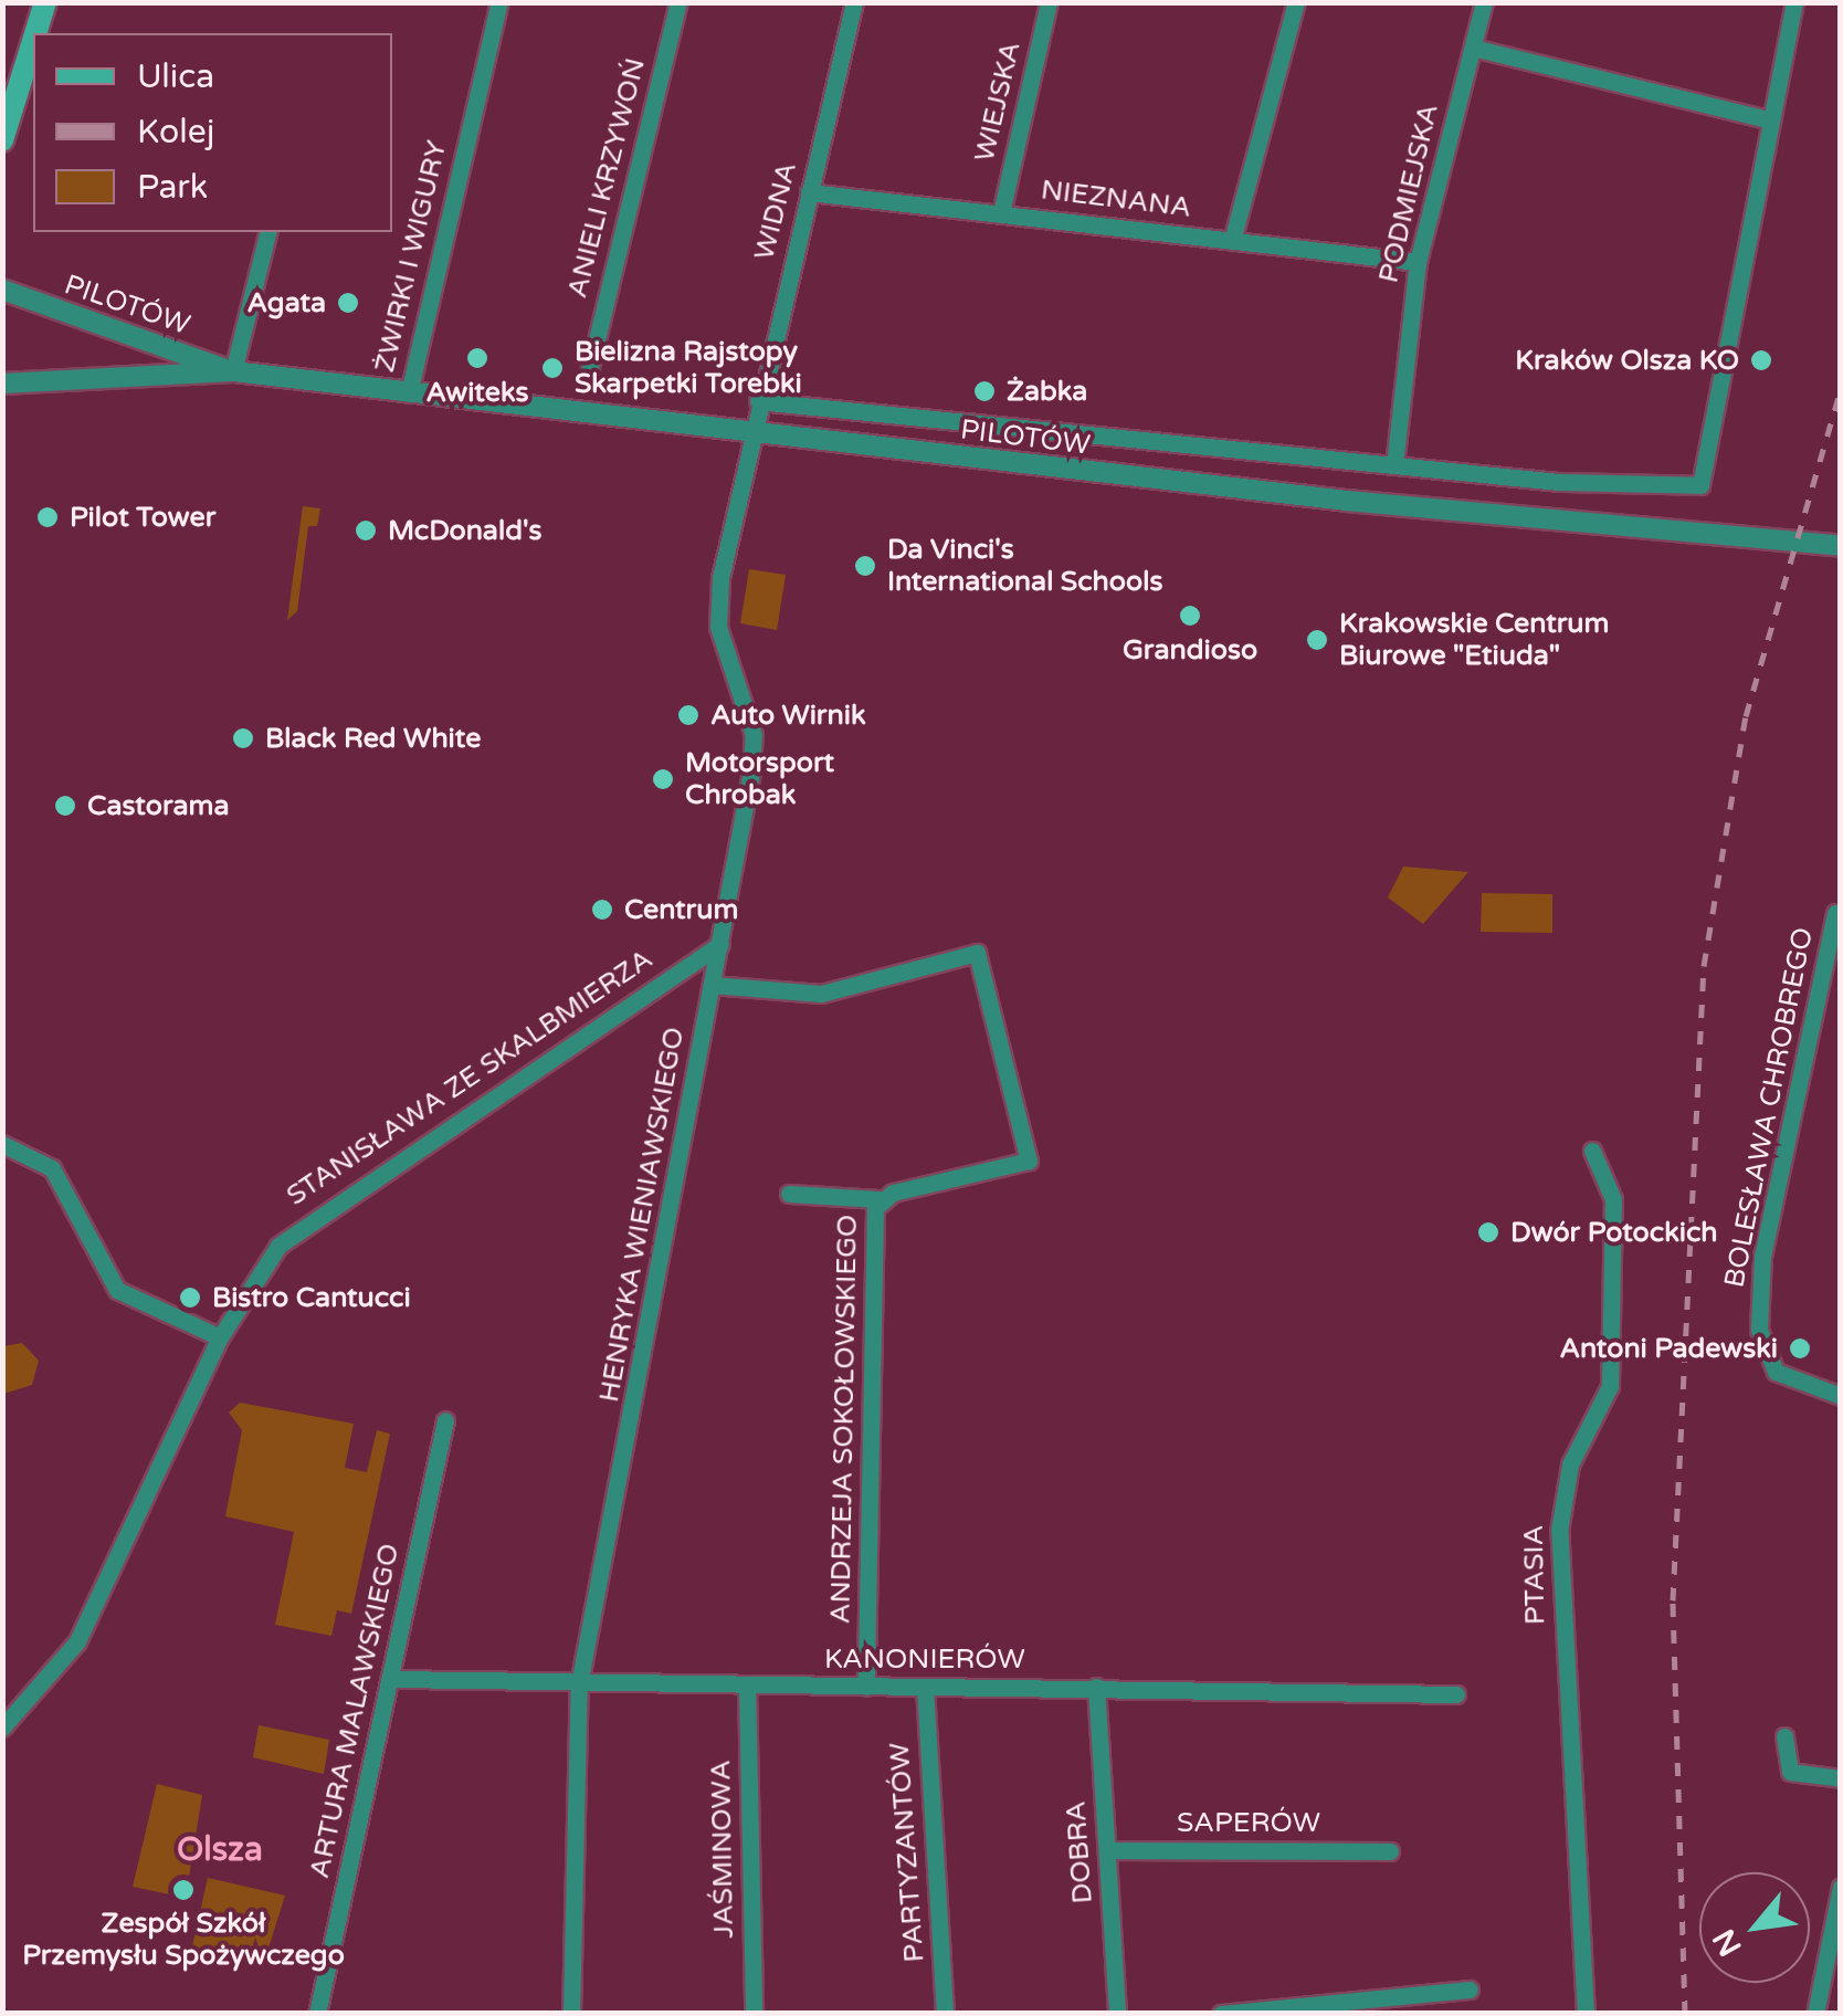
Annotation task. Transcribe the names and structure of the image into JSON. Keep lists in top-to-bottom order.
{
  "streets": {
    "street": [
      "WIEJSKA",
      "ANIELI KRZYWOŃ",
      "PODMIEJSKA",
      "NIEZNANA",
      "WIDNA",
      "ŻWIRKI I WIGURY",
      "PILOTÓW",
      "STANISŁAWA ZE SKALBMIERZA",
      "BOLESŁAWA CHROBREGO",
      "HENRYKA WIENIAWSKIEGO",
      "ANDRZEJA SOKOŁOWSKIEGO",
      "PTASIA",
      "KANONIERÓW",
      "ARTURA MALAWSKIEGO",
      "SAPERÓW",
      "JAŚMINOWA",
      "PARTYZANTÓW",
      "DOBRA"
    ]
  },
  "crossings": [
    ["WIEJSKA", "NIEZNANA"],
    ["PODMIEJSKA", "NIEZNANA"],
    ["PODMIEJSKA", "PILOTÓW"],
    ["NIEZNANA", "WIDNA"],
    ["WIDNA", "PILOTÓW"],
    ["WIDNA", "HENRYKA WIENIAWSKIEGO"],
    ["ŻWIRKI I WIGURY", "PILOTÓW"],
    ["PILOTÓW", "HENRYKA WIENIAWSKIEGO"],
    ["STANISŁAWA ZE SKALBMIERZA", "HENRYKA WIENIAWSKIEGO"],
    ["HENRYKA WIENIAWSKIEGO", "ANDRZEJA SOKOŁOWSKIEGO"],
    ["HENRYKA WIENIAWSKIEGO", "KANONIERÓW"],
    ["ANDRZEJA SOKOŁOWSKIEGO", "KANONIERÓW"],
    ["KANONIERÓW", "ARTURA MALAWSKIEGO"],
    ["KANONIERÓW", "JAŚMINOWA"],
    ["KANONIERÓW", "PARTYZANTÓW"],
    ["KANONIERÓW", "DOBRA"],
    ["SAPERÓW", "DOBRA"]
  ],
  "districts": ["Olsza"],
  "places": [
    "Agata",
    "Awiteks",
    "Kraków Olsza KO",
    "Bielizna Rajstopy Skarpetki Torebki",
    "Żabka",
    "Pilot Tower",
    "McDonald's",
    "Da Vinci's International Schools",
    "Grandioso",
    "Krakowskie Centrum Biurowe \"Etiuda\"",
    "Auto Wirnik",
    "Black Red White",
    "Motorsport Chrobak",
    "Castorama",
    "Centrum",
    "Dwór Potockich",
    "Bistro Cantucci",
    "Antoni Padewski",
    "Zespół Szkół Przemysłu Spożywczego"
  ],
  "legend": ["Ulica", "Kolej", "Park"],
  "north": "bottom left"
}
